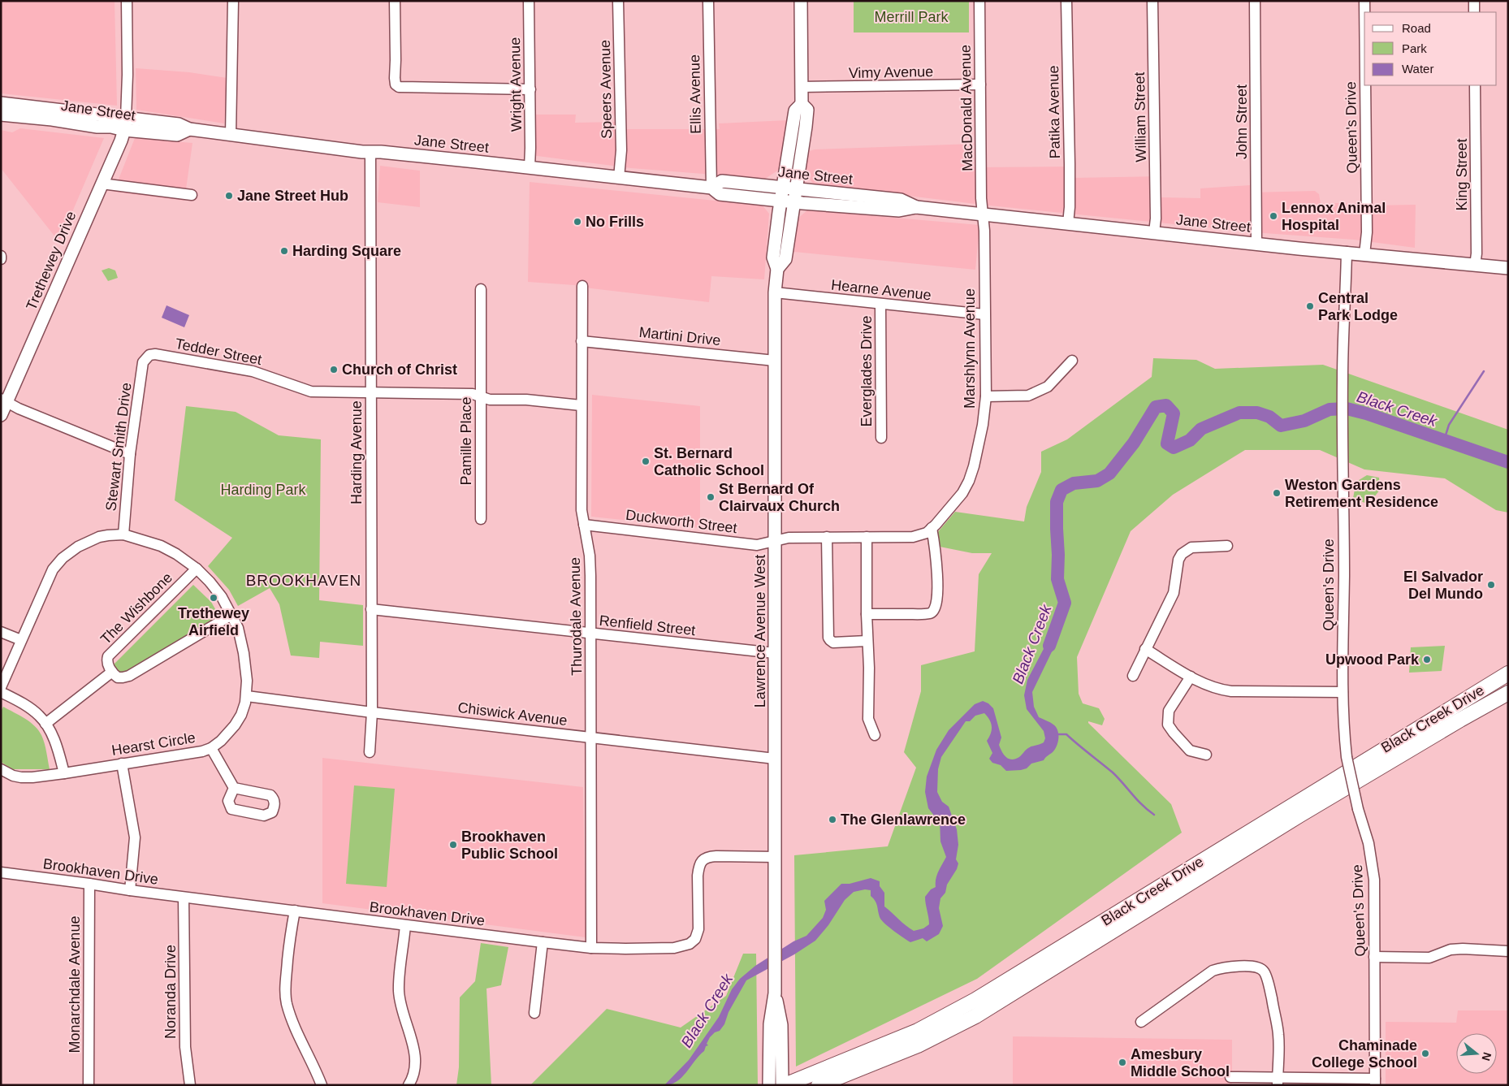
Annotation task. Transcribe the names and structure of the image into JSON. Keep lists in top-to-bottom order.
{
  "streets": {
    "highway": ["Black Creek Drive"],
    "main road": ["Jane Street", "Trethewey Drive", "Lawrence Avenue West"],
    "street": [
      "Vimy Avenue",
      "Wright Avenue",
      "Speers Avenue",
      "Ellis Avenue",
      "MacDonald Avenue",
      "Patika Avenue",
      "William Street",
      "John Street",
      "Queen's Drive",
      "King Street",
      "Hearne Avenue",
      "Martini Drive",
      "Marshlynn Avenue",
      "Tedder Street",
      "Everglades Drive",
      "Pamille Place",
      "Stewart Smith Drive",
      "Harding Avenue",
      "Duckworth Street",
      "The Wishbone",
      "Thurodale Avenue",
      "Renfield Street",
      "Chiswick Avenue",
      "Hearst Circle",
      "Brookhaven Drive",
      "Monarchdale Avenue",
      "Noranda Drive"
    ]
  },
  "crossings": [
    ["Vimy Avenue", "MacDonald Avenue"],
    ["Vimy Avenue", "Lawrence Avenue West"],
    ["Wright Avenue", "Jane Street"],
    ["Speers Avenue", "Jane Street"],
    ["Ellis Avenue", "Jane Street"],
    ["MacDonald Avenue", "Jane Street"],
    ["MacDonald Avenue", "Marshlynn Avenue"],
    ["Jane Street", "Patika Avenue"],
    ["Jane Street", "William Street"],
    ["Jane Street", "John Street"],
    ["Jane Street", "Queen's Drive"],
    ["Jane Street", "King Street"],
    ["Jane Street", "Trethewey Drive"],
    ["Jane Street", "Marshlynn Avenue"],
    ["Jane Street", "Harding Avenue"],
    ["Jane Street", "Lawrence Avenue West"],
    ["Hearne Avenue", "Marshlynn Avenue"],
    ["Hearne Avenue", "Everglades Drive"],
    ["Hearne Avenue", "Lawrence Avenue West"],
    ["Martini Drive", "Thurodale Avenue"],
    ["Martini Drive", "Lawrence Avenue West"],
    ["Marshlynn Avenue", "Duckworth Street"],
    ["Tedder Street", "Pamille Place"],
    ["Tedder Street", "Stewart Smith Drive"],
    ["Tedder Street", "Harding Avenue"],
    ["Tedder Street", "Thurodale Avenue"],
    ["Stewart Smith Drive", "Hearst Circle"],
    ["Harding Avenue", "Renfield Street"],
    ["Harding Avenue", "Chiswick Avenue"],
    ["Duckworth Street", "Thurodale Avenue"],
    ["Duckworth Street", "Lawrence Avenue West"],
    ["The Wishbone", "Hearst Circle"],
    ["Thurodale Avenue", "Renfield Street"],
    ["Thurodale Avenue", "Chiswick Avenue"],
    ["Thurodale Avenue", "Brookhaven Drive"],
    ["Renfield Street", "Lawrence Avenue West"],
    ["Lawrence Avenue West", "Chiswick Avenue"],
    ["Lawrence Avenue West", "Black Creek Drive"],
    ["Lawrence Avenue West", "Brookhaven Drive"],
    ["Chiswick Avenue", "Hearst Circle"],
    ["Brookhaven Drive", "Monarchdale Avenue"],
    ["Brookhaven Drive", "Noranda Drive"]
  ],
  "districts": ["BROOKHAVEN"],
  "water": ["Black Creek"],
  "parks": ["Merrill Park", "Harding Park"],
  "places": [
    "Jane Street Hub",
    "Lennox Animal Hospital",
    "No Frills",
    "Harding Square",
    "Central Park Lodge",
    "Church of Christ",
    "St. Bernard Catholic School",
    "Weston Gardens Retirement Residence",
    "St Bernard Of Clairvaux Church",
    "El Salvador Del Mundo",
    "Trethewey Airfield",
    "Upwood Park",
    "The Glenlawrence",
    "Brookhaven Public School",
    "Chaminade College School",
    "Amesbury Middle School"
  ],
  "legend": ["Road", "Park", "Water"],
  "north": "right"
}
